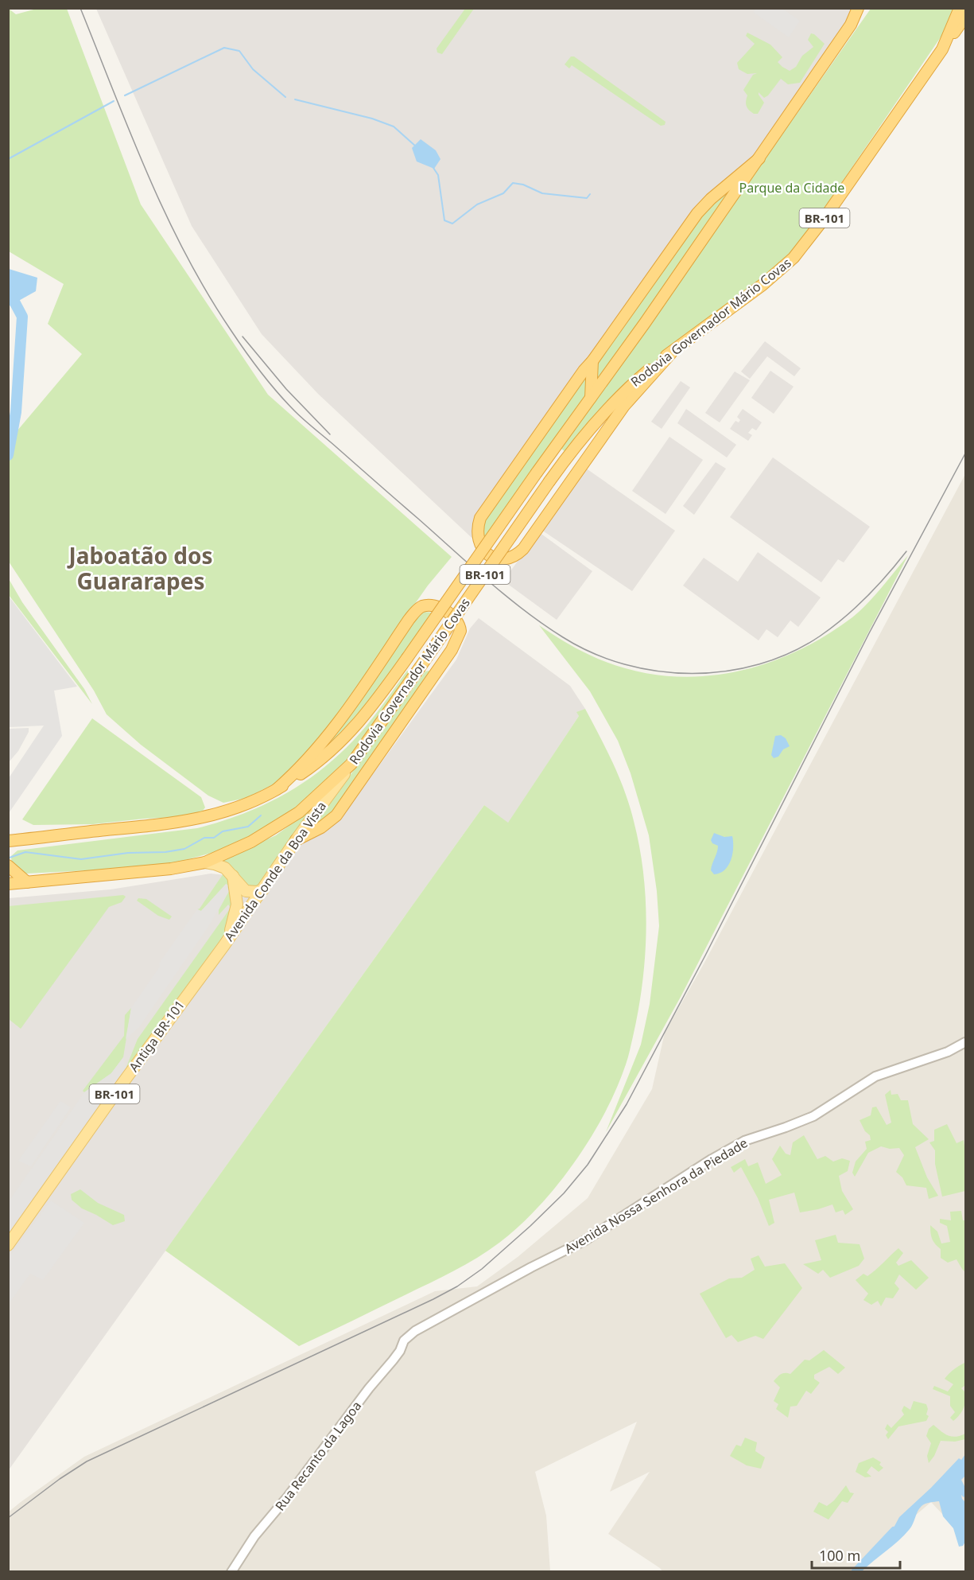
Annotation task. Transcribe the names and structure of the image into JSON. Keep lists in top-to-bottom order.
{
  "streets": {
    "highway": ["BR-101", "Rodovia Governador Mário Covas"],
    "main road": ["Avenida Conde da Boa Vista", "Antiga BR-101"],
    "street": ["Avenida Nossa Senhora da Piedade", "Rua Recanto da Lagoa"]
  },
  "crossings": [
    ["Rodovia Governador Mário Covas", "Avenida Conde da Boa Vista"],
    ["Avenida Conde da Boa Vista", "Antiga BR-101"],
    ["Avenida Nossa Senhora da Piedade", "Rua Recanto da Lagoa"]
  ],
  "districts": ["Jaboatão dos Guararapes"],
  "parks": ["Parque da Cidade"],
  "scale_bar": "100 m"
}
